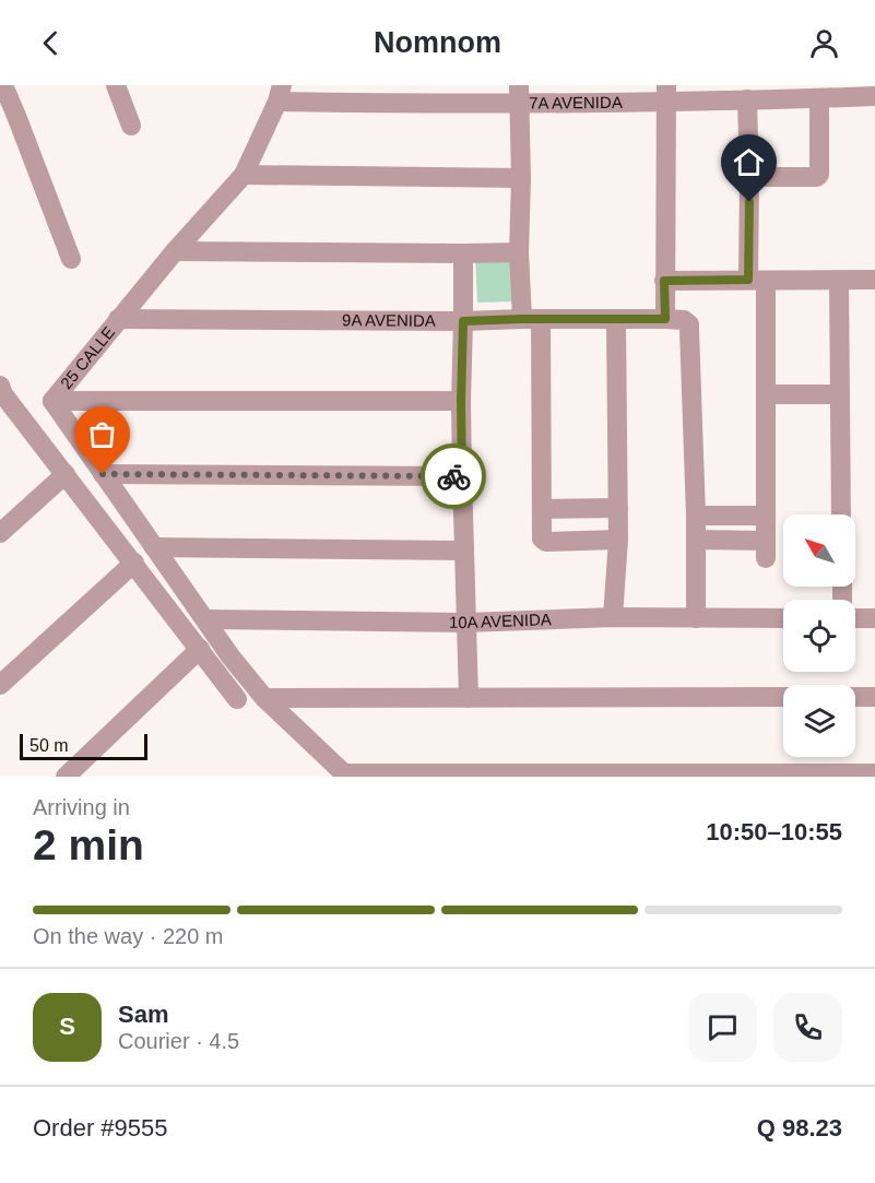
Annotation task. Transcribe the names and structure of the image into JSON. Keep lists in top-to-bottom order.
{
  "streets": {
    "street": [
      "7A AVENIDA",
      "9A AVENIDA",
      "25 CALLE",
      "10A AVENIDA"
    ]
  },
  "crossings": [
    ["7A AVENIDA", "25 CALLE"],
    ["9A AVENIDA", "25 CALLE"],
    ["25 CALLE", "10A AVENIDA"]
  ],
  "scale_bar": "50 m",
  "north": "top left",
  "page": {
    "header": "Nomnom",
    "scale": "50 m",
    "heading": ["2 min", "Arriving in", "10:50–10:55"],
    "panel": [
      "Sam",
      "Courier · 4.5",
      "Order #9555",
      "Q 98.23"
    ],
    "bar": "On the way · 220 m",
    "round": "S"
  }
}
